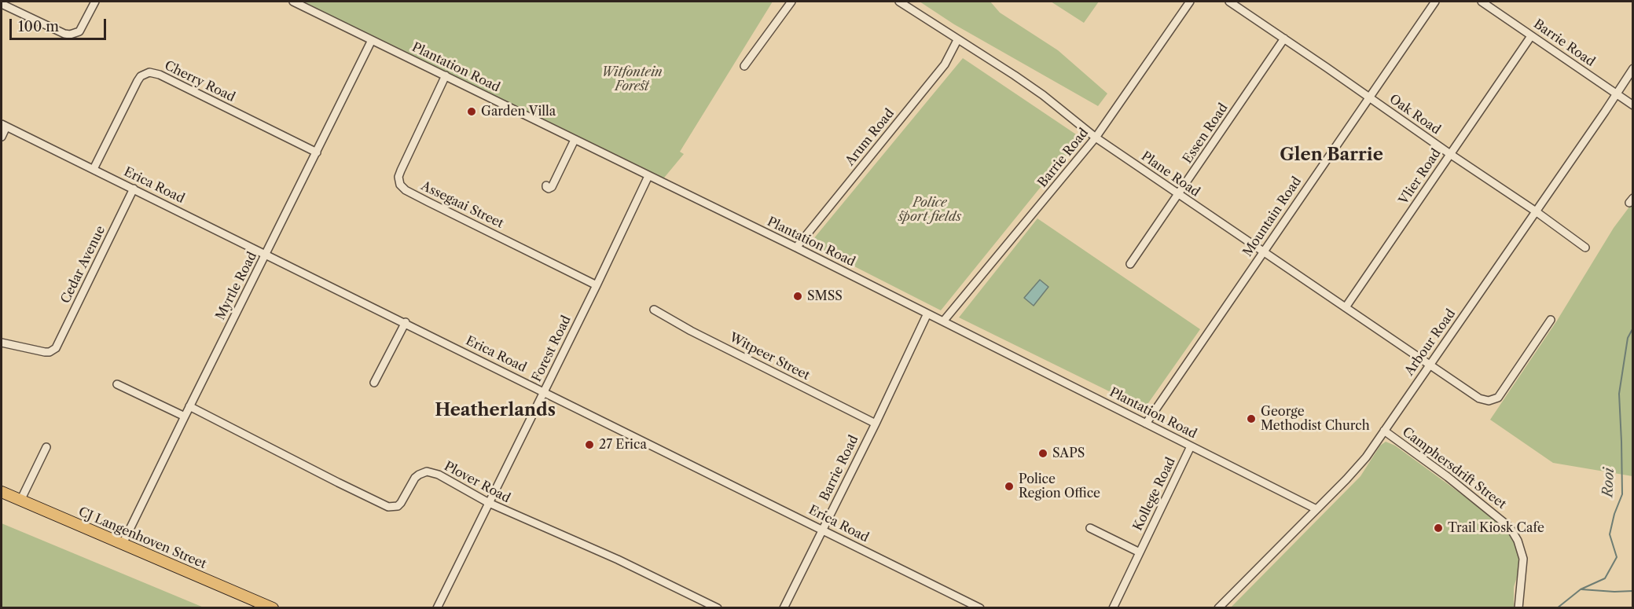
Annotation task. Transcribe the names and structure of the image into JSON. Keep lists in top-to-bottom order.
{
  "streets": {
    "highway": ["CJ Langenhoven Street"],
    "street": [
      "Barrie Road",
      "Plantation Road",
      "Cherry Road",
      "Oak Road",
      "Essen Road",
      "Arum Road",
      "Plane Road",
      "Vlier Road",
      "Erica Road",
      "Assegaai Street",
      "Mountain Road",
      "Cedar Avenue",
      "Myrtle Road",
      "Arbour Road",
      "Forest Road",
      "Witpeer Street",
      "Camphersdrift Street",
      "Plover Road",
      "Kollege Road"
    ]
  },
  "crossings": [
    ["Barrie Road", "Plantation Road"],
    ["Barrie Road", "Plane Road"],
    ["Barrie Road", "Vlier Road"],
    ["Barrie Road", "Erica Road"],
    ["Barrie Road", "Arbour Road"],
    ["Barrie Road", "Witpeer Street"],
    ["Plantation Road", "Arum Road"],
    ["Plantation Road", "Assegaai Street"],
    ["Plantation Road", "Mountain Road"],
    ["Plantation Road", "Myrtle Road"],
    ["Plantation Road", "Arbour Road"],
    ["Plantation Road", "Forest Road"],
    ["Plantation Road", "Kollege Road"],
    ["Cherry Road", "Erica Road"],
    ["Cherry Road", "Myrtle Road"],
    ["Oak Road", "Essen Road"],
    ["Oak Road", "Vlier Road"],
    ["Oak Road", "Mountain Road"],
    ["Oak Road", "Arbour Road"],
    ["Essen Road", "Plane Road"],
    ["Arum Road", "Plane Road"],
    ["Plane Road", "Vlier Road"],
    ["Plane Road", "Mountain Road"],
    ["Plane Road", "Arbour Road"],
    ["Erica Road", "Cedar Avenue"],
    ["Erica Road", "Myrtle Road"],
    ["Erica Road", "Forest Road"],
    ["Assegaai Street", "Forest Road"],
    ["Myrtle Road", "Plover Road"],
    ["Myrtle Road", "CJ Langenhoven Street"],
    ["Arbour Road", "Camphersdrift Street"],
    ["Forest Road", "Plover Road"]
  ],
  "districts": ["Glen Barrie", "Heatherlands"],
  "water": ["Rooi"],
  "parks": ["Witfontein Forest", "Police sport fields"],
  "places": [
    "Garden Villa",
    "SMSS",
    "George Methodist Church",
    "27 Erica",
    "SAPS",
    "Police Region Office",
    "Trail Kiosk Cafe"
  ],
  "scale_bar": "100 m"
}
